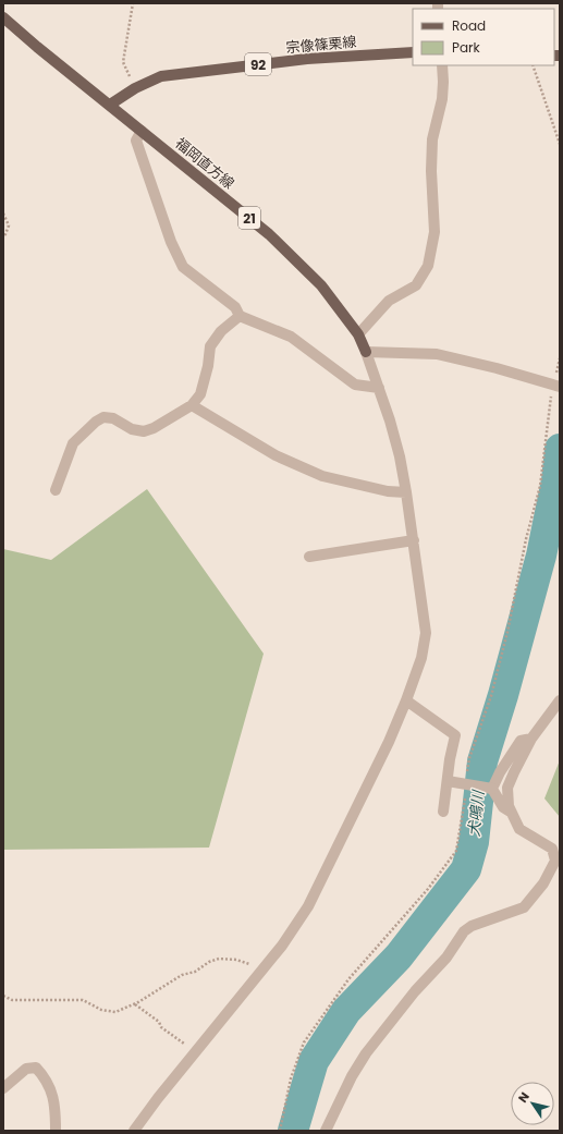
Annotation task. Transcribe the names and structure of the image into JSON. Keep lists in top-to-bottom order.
{
  "streets": {
    "main road": [
      "宗像篠栗線",
      "92",
      "福岡直方線",
      "21"
    ]
  },
  "crossings": [
    ["宗像篠栗線", "福岡直方線"]
  ],
  "water": ["犬鳴川"],
  "legend": ["Road", "Park"],
  "north": "top left"
}
